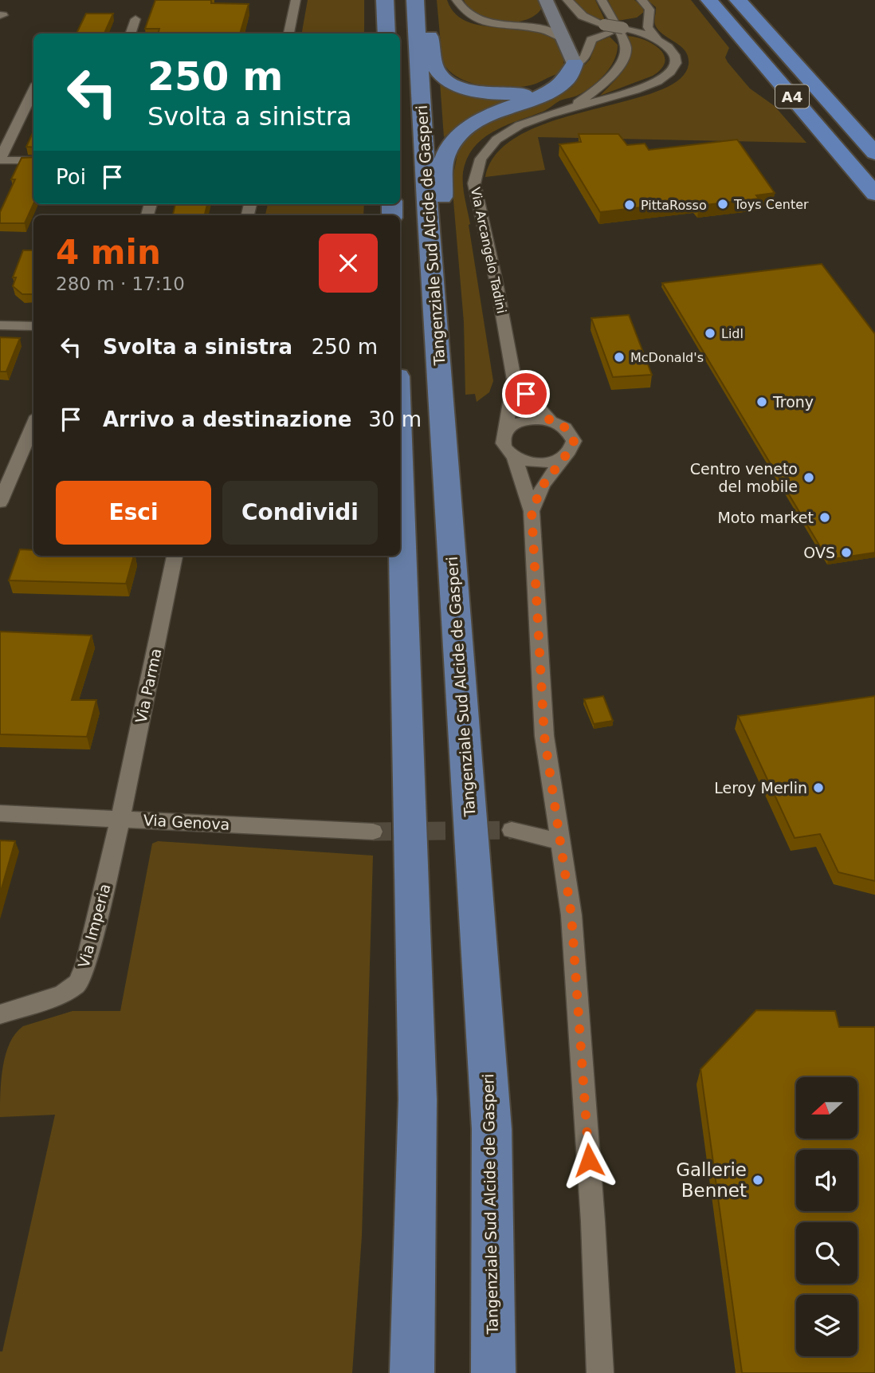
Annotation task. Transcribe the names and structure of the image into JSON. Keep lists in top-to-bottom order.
{
  "streets": {
    "highway": ["A4", "Tangenziale Sud Alcide de Gasperi"],
    "street": [
      "Via Arcangelo Tadini",
      "Via Parma",
      "Via Genova",
      "Via Imperia"
    ]
  },
  "crossings": [
    ["Via Parma", "Via Genova"],
    ["Via Parma", "Via Imperia"],
    ["Via Genova", "Via Imperia"]
  ],
  "places": [
    "Toys Center",
    "PittaRosso",
    "Lidl",
    "McDonald's",
    "Trony",
    "Centro veneto del mobile",
    "Moto market",
    "OVS",
    "Leroy Merlin",
    "Gallerie Bennet"
  ],
  "north": "left",
  "page": {
    "turn": ["250 m", "Svolta a sinistra"],
    "then": "Poi",
    "heading": ["4 min", "280 m · 17:10"],
    "list": [
      {
        "name": "Svolta a sinistra",
        "value": "250 m"
      },
      {
        "name": "Arrivo a destinazione",
        "value": "30 m"
      }
    ],
    "buttons": ["Esci", "Condividi"]
  }
}
